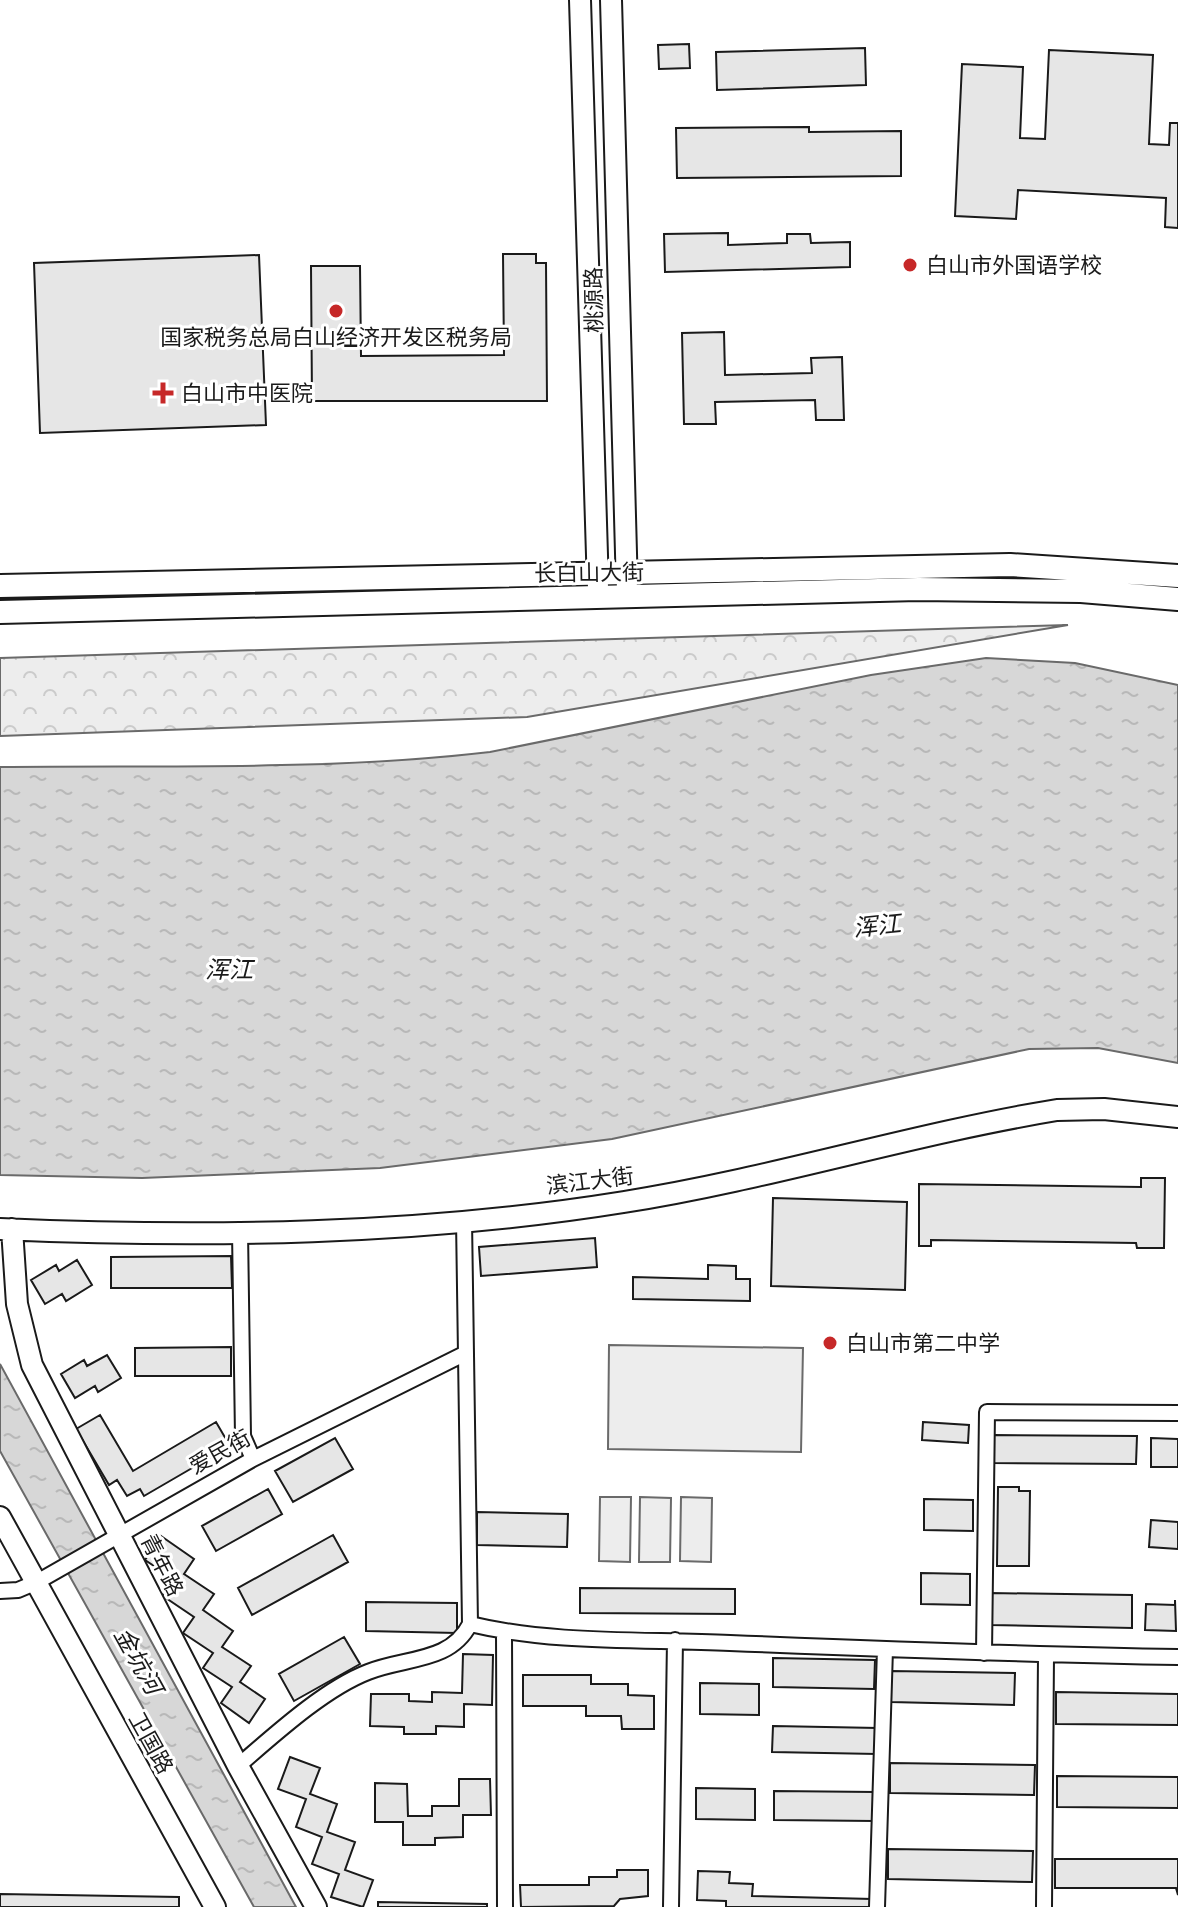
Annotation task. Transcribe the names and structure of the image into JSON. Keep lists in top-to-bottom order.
{
  "streets": {
    "main road": ["长白山大街"],
    "street": [
      "桃源路",
      "滨江大街",
      "爱民街",
      "青年路",
      "卫国路"
    ]
  },
  "crossings": [
    ["桃源路", "长白山大街"],
    ["滨江大街", "青年路"],
    ["爱民街", "青年路"],
    ["爱民街", "卫国路"]
  ],
  "water": ["浑江", "金坑河"],
  "places": {
    "other": ["白山市外国语学校", "国家税务总局白山经济开发区税务局", "白山市第二中学"],
    "health": ["白山市中医院"]
  }
}
